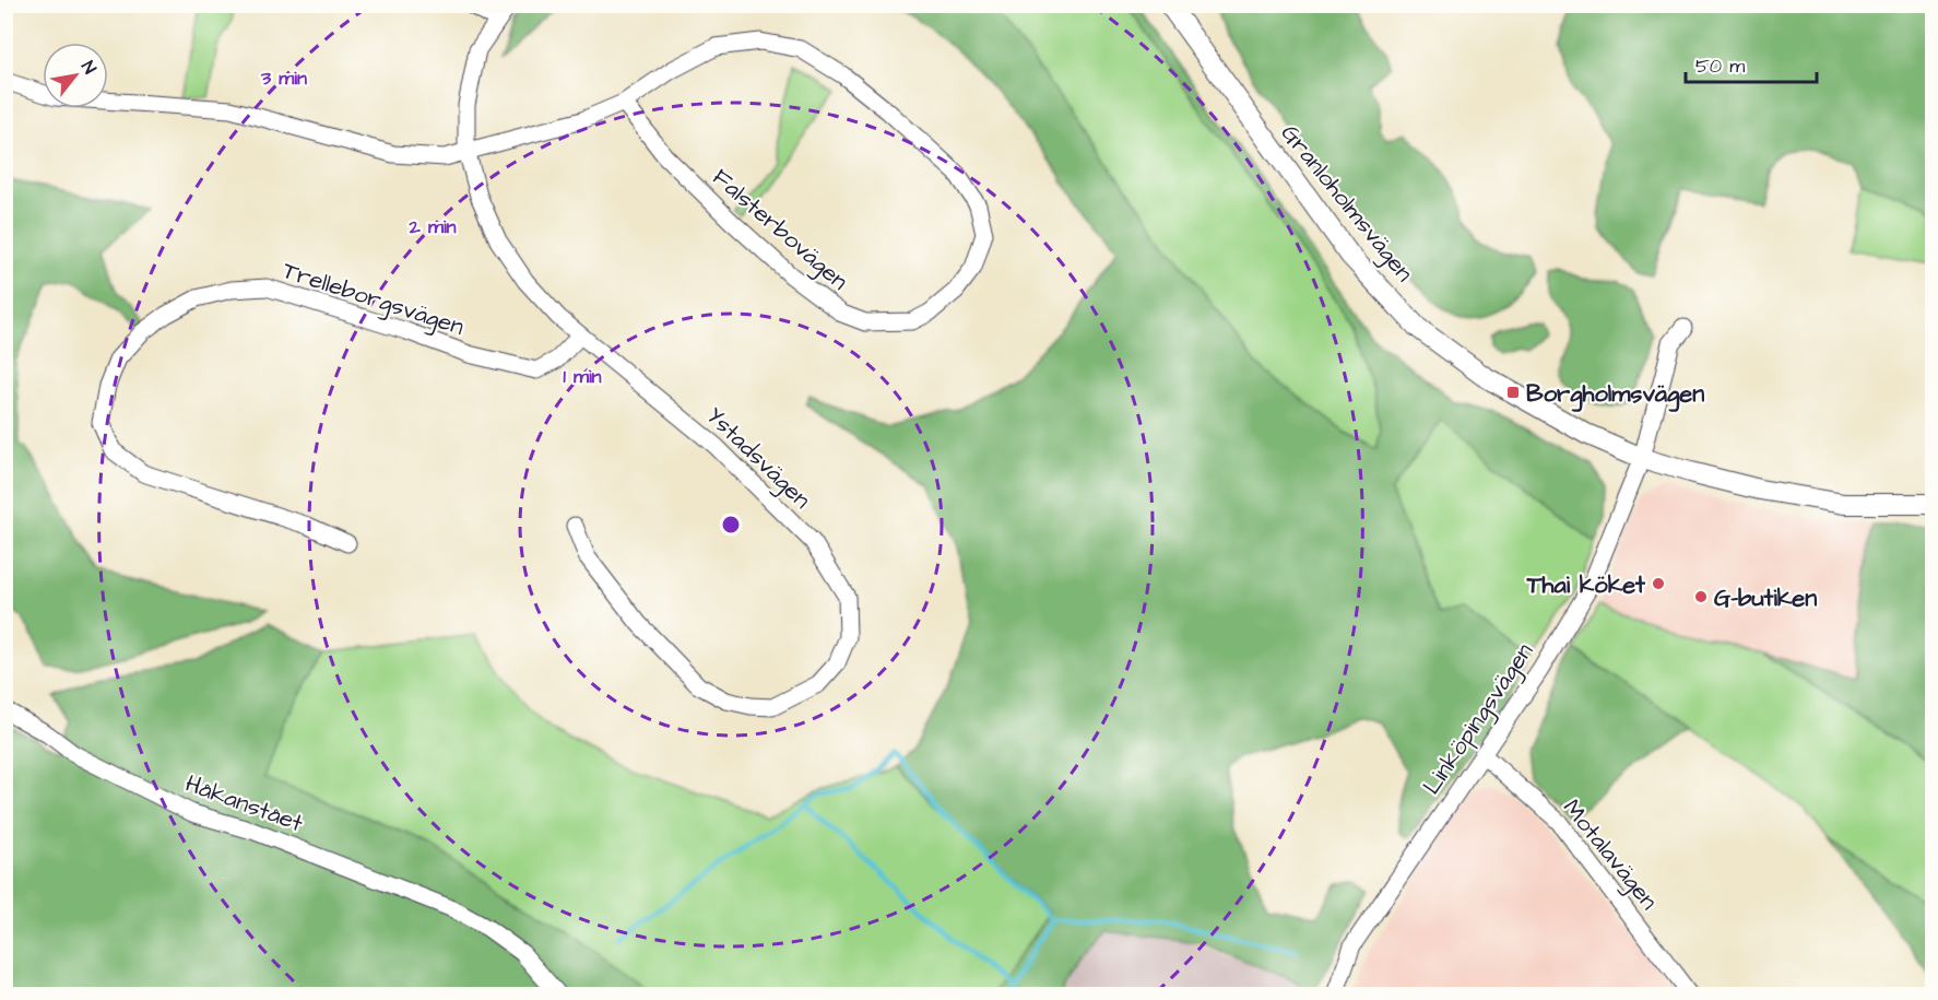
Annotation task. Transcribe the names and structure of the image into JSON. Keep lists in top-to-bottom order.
{
  "streets": {
    "street": [
      "Granloholmsvägen",
      "Falsterbovägen",
      "Trelleborgsvägen",
      "Ystadsvägen",
      "Linköpingsvägen",
      "Håkanstået",
      "Motalavägen"
    ]
  },
  "crossings": [
    ["Granloholmsvägen", "Linköpingsvägen"],
    ["Falsterbovägen", "Ystadsvägen"],
    ["Trelleborgsvägen", "Ystadsvägen"],
    ["Linköpingsvägen", "Motalavägen"]
  ],
  "places": {
    "transit": ["Borgholmsvägen"],
    "other": ["Thai köket", "G-butiken"]
  },
  "scale_bar": "50 m",
  "north": "top right",
  "rings": ["3 min", "2 min", "1 min"]
}
